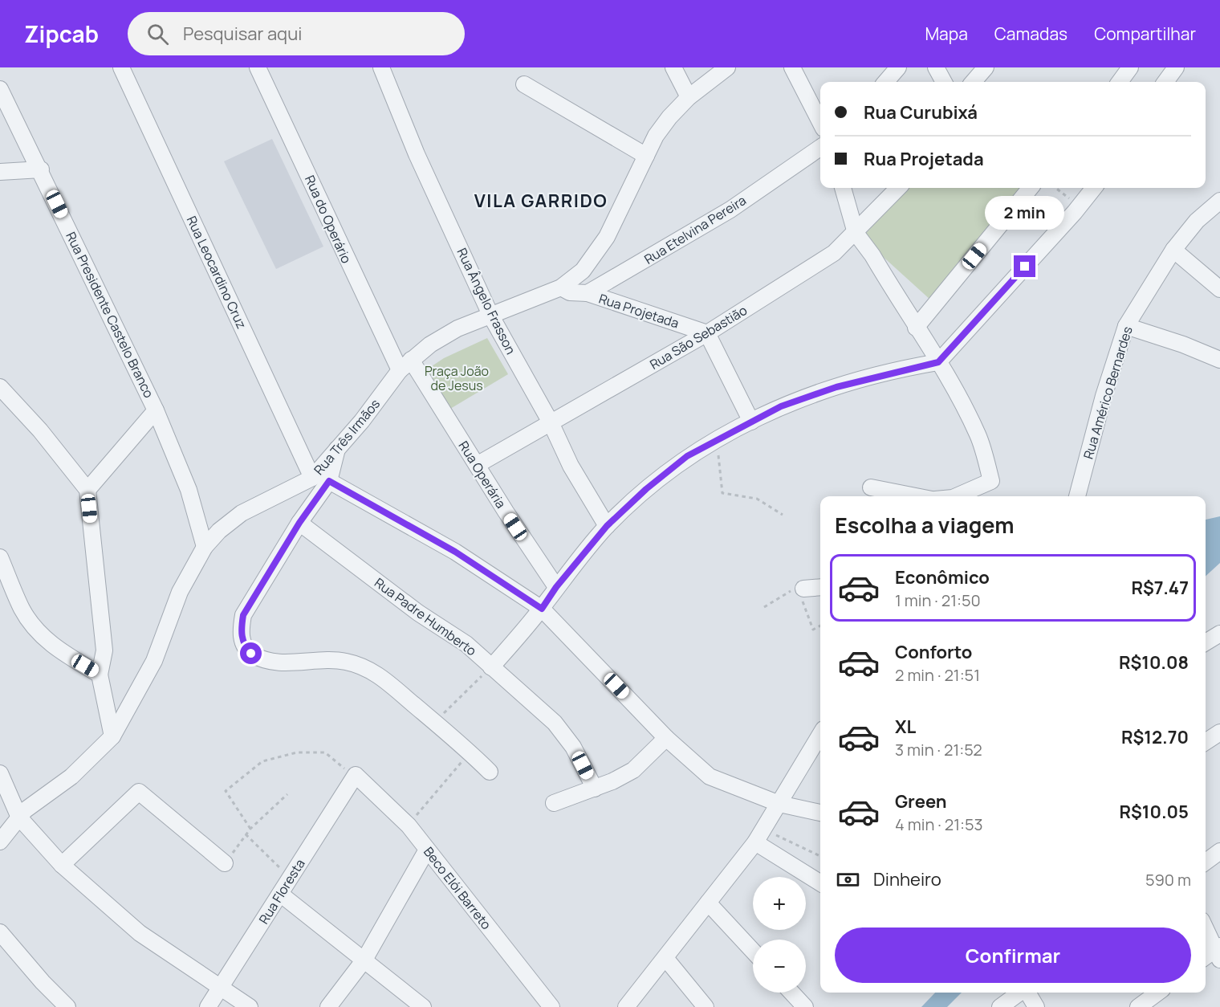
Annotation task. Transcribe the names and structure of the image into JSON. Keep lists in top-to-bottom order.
{
  "streets": {
    "street": [
      "Rua do Operário",
      "Rua Etelvina Pereira",
      "Rua Leocardino Cruz",
      "Rua Ângelo Frasson",
      "Rua Projetada",
      "Rua Presidente Castelo Branco",
      "Rua São Sebastião",
      "Rua Américo Bernardes",
      "Rua Três Irmãos",
      "Rua Operária",
      "Rua Padre Humberto",
      "Beco Elói Barreto",
      "Rua Floresta"
    ]
  },
  "crossings": [
    ["Rua do Operário", "Rua Três Irmãos"],
    ["Rua do Operário", "Rua Operária"],
    ["Rua Etelvina Pereira", "Rua Projetada"],
    ["Rua Leocardino Cruz", "Rua Três Irmãos"],
    ["Rua Ângelo Frasson", "Rua São Sebastião"],
    ["Rua Ângelo Frasson", "Rua Três Irmãos"],
    ["Rua Projetada", "Rua São Sebastião"],
    ["Rua Presidente Castelo Branco", "Rua Três Irmãos"],
    ["Rua São Sebastião", "Rua Operária"],
    ["Rua Três Irmãos", "Rua Operária"],
    ["Beco Elói Barreto", "Rua Floresta"]
  ],
  "districts": ["VILA GARRIDO"],
  "parks": ["Praça João de Jesus"],
  "page": {
    "header": "Zipcab",
    "search": "Pesquisar aqui",
    "nav": ["Mapa", "Camadas", "Compartilhar"],
    "banner": ["Rua Curubixá", "Rua Projetada"],
    "bubble": "2 min",
    "heading": "Escolha a viagem",
    "list": [
      {
        "name": "Econômico",
        "note": "1 min · 21:50",
        "value": "R$7.47"
      },
      {
        "name": "Conforto",
        "note": "2 min · 21:51",
        "value": "R$10.08"
      },
      {
        "name": "XL",
        "note": "3 min · 21:52",
        "value": "R$12.70"
      },
      {
        "name": "Green",
        "note": "4 min · 21:53",
        "value": "R$10.05"
      }
    ],
    "pay": ["Dinheiro", "590 m"],
    "map_buttons": ["+", "−"],
    "buttons": "Confirmar"
  }
}
